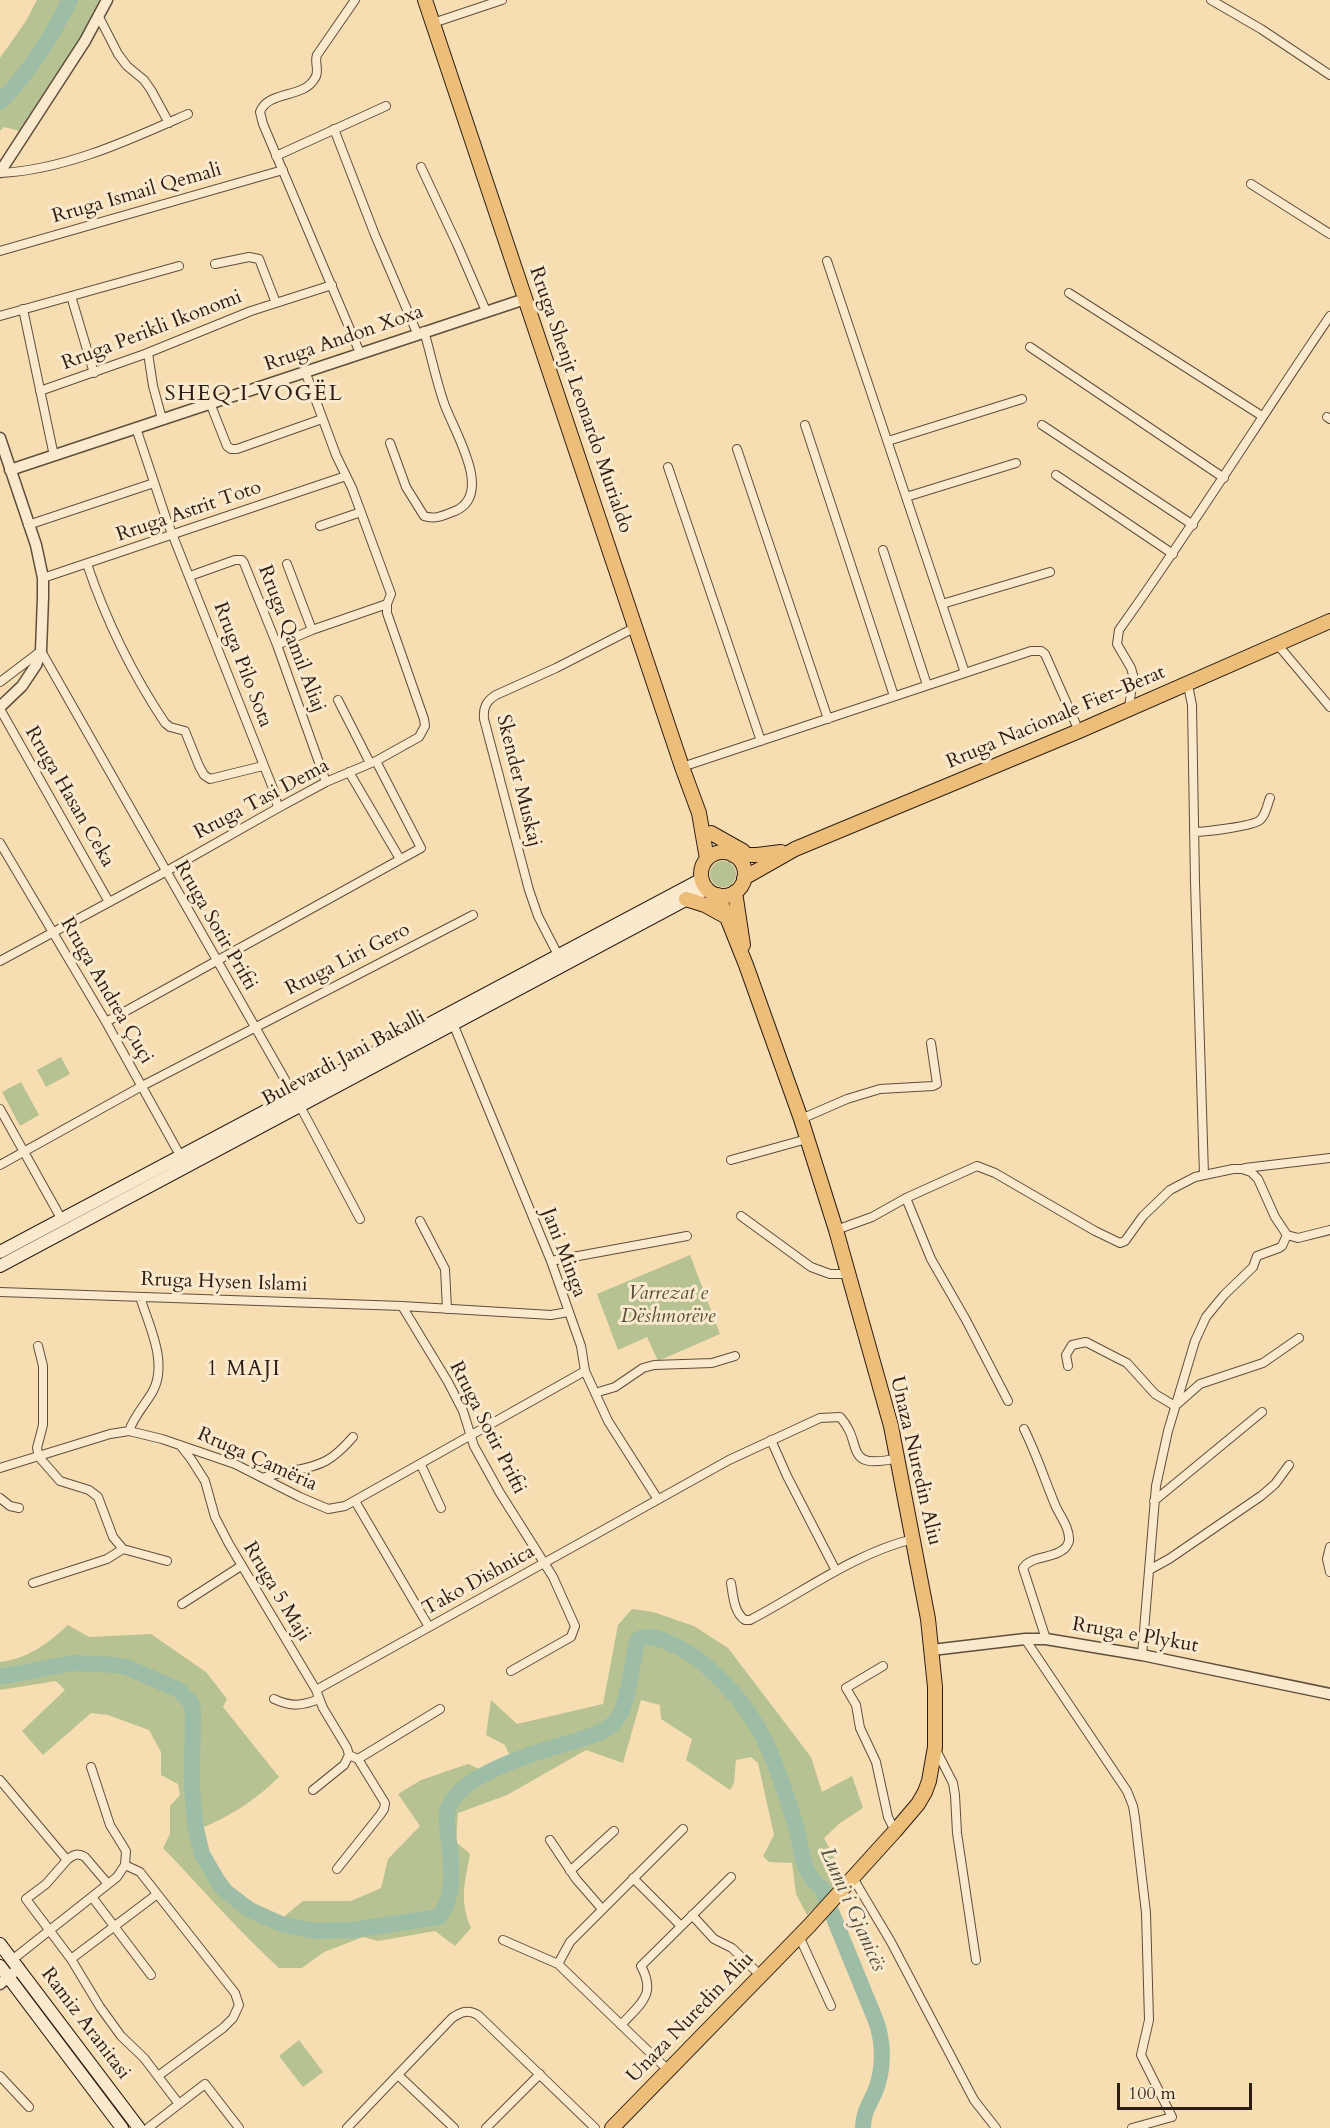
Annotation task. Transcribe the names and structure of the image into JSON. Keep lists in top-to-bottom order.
{
  "streets": {
    "main road": [
      "Rruga Shenjt Leonardo Murialdo",
      "Rruga Nacionale Fier-Berat",
      "Bulevardi Jani Bakalli",
      "Unaza Nuredin Aliu",
      "Ramiz Aranitasi"
    ],
    "street": [
      "Rruga Ismail Qemali",
      "Rruga Perikli Ikonomi",
      "Rruga Andon Xoxa",
      "Rruga Astrit Toto",
      "Rruga Qamil Aliaj",
      "Rruga Pilo Sota",
      "Skender Muskaj",
      "Rruga Hasan Ceka",
      "Rruga Tasi Dema",
      "Rruga Sotir Prifti",
      "Rruga Liri Gero",
      "Rruga Andrea Çuçi",
      "Jani Minga",
      "Rruga Hysen Islami",
      "Rruga Çamëria",
      "Tako Dishnica",
      "Rruga 5 Maji",
      "Rruga e Plykut"
    ]
  },
  "crossings": [
    ["Rruga Andon Xoxa", "Rruga Shenjt Leonardo Murialdo"],
    ["Rruga Andon Xoxa", "Rruga Pilo Sota"],
    ["Rruga Andon Xoxa", "Rruga Tasi Dema"],
    ["Rruga Shenjt Leonardo Murialdo", "Rruga Nacionale Fier-Berat"],
    ["Rruga Shenjt Leonardo Murialdo", "Skender Muskaj"],
    ["Rruga Shenjt Leonardo Murialdo", "Bulevardi Jani Bakalli"],
    ["Rruga Shenjt Leonardo Murialdo", "Unaza Nuredin Aliu"],
    ["Rruga Astrit Toto", "Rruga Pilo Sota"],
    ["Rruga Astrit Toto", "Rruga Tasi Dema"],
    ["Rruga Qamil Aliaj", "Rruga Pilo Sota"],
    ["Rruga Qamil Aliaj", "Rruga Tasi Dema"],
    ["Rruga Pilo Sota", "Rruga Tasi Dema"],
    ["Rruga Nacionale Fier-Berat", "Bulevardi Jani Bakalli"],
    ["Rruga Nacionale Fier-Berat", "Unaza Nuredin Aliu"],
    ["Skender Muskaj", "Bulevardi Jani Bakalli"],
    ["Rruga Hasan Ceka", "Rruga Tasi Dema"],
    ["Rruga Tasi Dema", "Rruga Sotir Prifti"],
    ["Rruga Tasi Dema", "Rruga Andrea Çuçi"],
    ["Rruga Sotir Prifti", "Rruga Liri Gero"],
    ["Rruga Sotir Prifti", "Bulevardi Jani Bakalli"],
    ["Rruga Sotir Prifti", "Rruga Hysen Islami"],
    ["Rruga Sotir Prifti", "Rruga Çamëria"],
    ["Rruga Sotir Prifti", "Tako Dishnica"],
    ["Rruga Liri Gero", "Rruga Andrea Çuçi"],
    ["Rruga Andrea Çuçi", "Bulevardi Jani Bakalli"],
    ["Bulevardi Jani Bakalli", "Jani Minga"],
    ["Bulevardi Jani Bakalli", "Unaza Nuredin Aliu"],
    ["Jani Minga", "Rruga Hysen Islami"],
    ["Jani Minga", "Rruga Çamëria"],
    ["Jani Minga", "Tako Dishnica"],
    ["Rruga Çamëria", "Rruga 5 Maji"],
    ["Unaza Nuredin Aliu", "Tako Dishnica"],
    ["Unaza Nuredin Aliu", "Rruga e Plykut"],
    ["Tako Dishnica", "Rruga 5 Maji"]
  ],
  "districts": ["SHEQ I VOGËL", "1 MAJI"],
  "water": ["Lumi i Gjanicës"],
  "parks": ["Varrezat e Dëshmorëve"],
  "scale_bar": "100 m"
}
